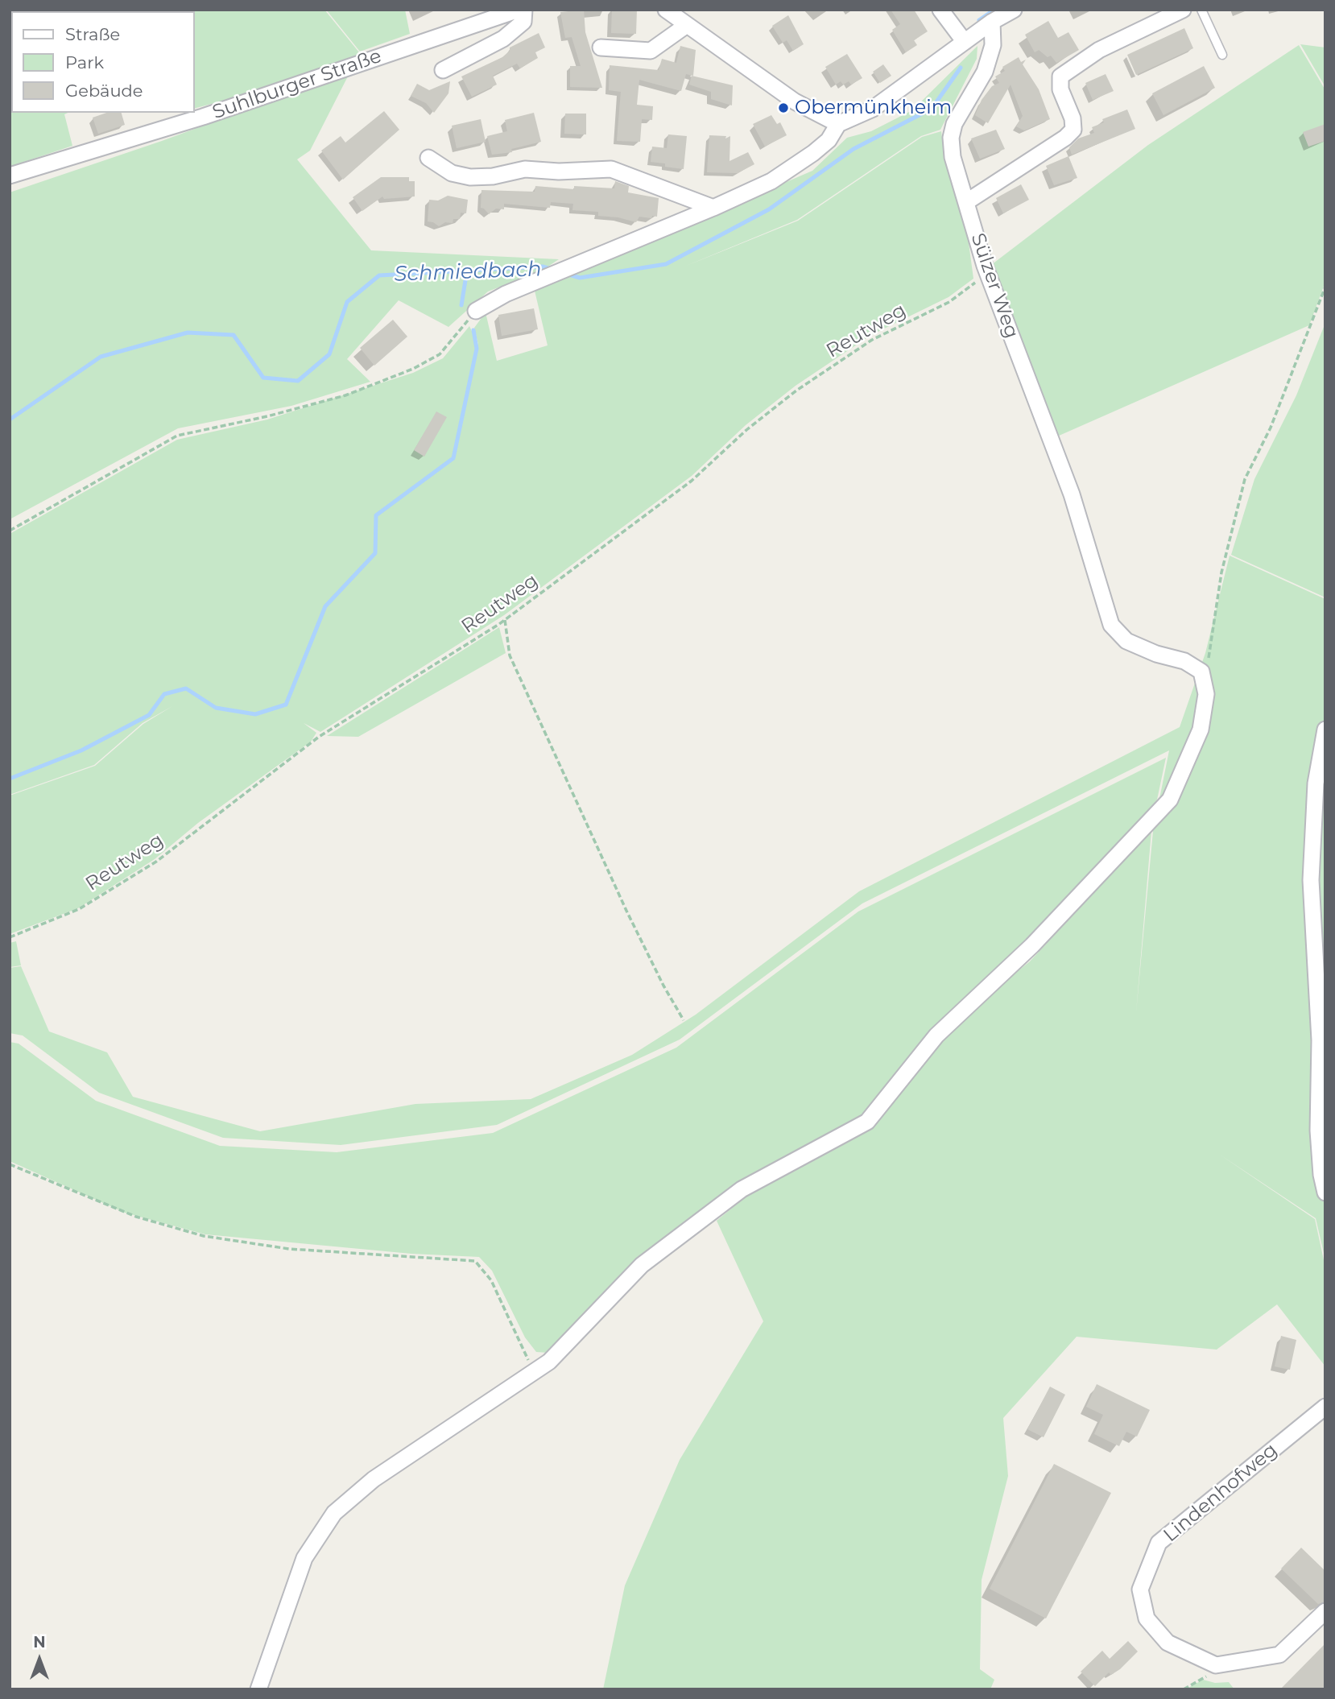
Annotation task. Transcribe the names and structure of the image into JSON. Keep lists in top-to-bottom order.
{
  "streets": {
    "street": ["Suhlburger Straße", "Sülzer Weg", "Lindenhofweg"],
    "path": ["Reutweg"]
  },
  "crossings": [
    ["Sülzer Weg", "Reutweg"]
  ],
  "water": ["Schmiedbach"],
  "places": ["Obermünkheim"],
  "legend": ["Straße", "Park", "Gebäude"],
  "north": "top"
}
